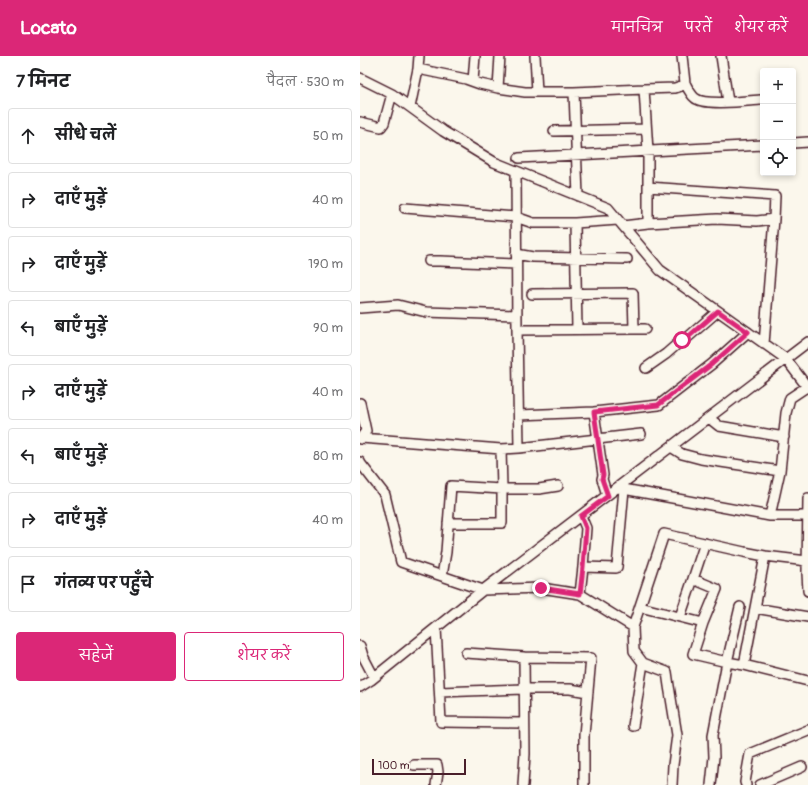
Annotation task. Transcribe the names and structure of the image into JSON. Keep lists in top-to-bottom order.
{
  "scale_bar": "100 m",
  "page": {
    "header": "Locato",
    "nav": ["मानचित्र", "परतें", "शेयर करें"],
    "heading": ["7 मिनट", "पैदल · 530 m"],
    "map_buttons": ["+", "−"],
    "list": [
      ["सीधे चलें", "50 m"],
      ["दाएँ मुड़ें", "40 m"],
      ["दाएँ मुड़ें", "190 m"],
      ["बाएँ मुड़ें", "90 m"],
      ["दाएँ मुड़ें", "40 m"],
      ["बाएँ मुड़ें", "80 m"],
      ["दाएँ मुड़ें", "40 m"],
      "गंतव्य पर पहुँचे"
    ],
    "buttons": ["सहेजें", "शेयर करें"],
    "scale": "100 m"
  }
}
